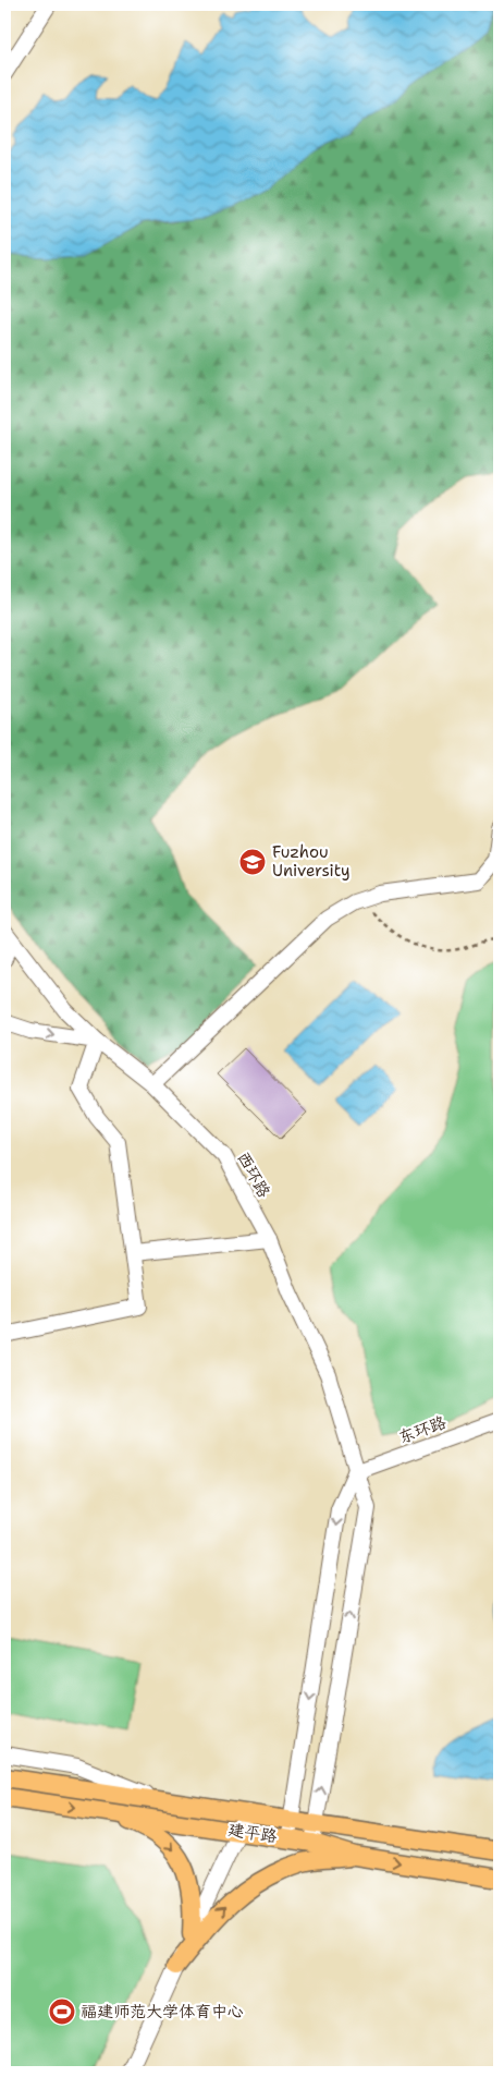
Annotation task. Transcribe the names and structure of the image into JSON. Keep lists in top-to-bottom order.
{
  "streets": {
    "main road": ["建平路"],
    "street": ["西环路", "东环路"]
  },
  "crossings": [
    ["西环路", "东环路"],
    ["西环路", "建平路"]
  ],
  "places": {
    "school or university": ["Fuzhou University"],
    "sports": ["福建师范大学体育中心"]
  }
}
